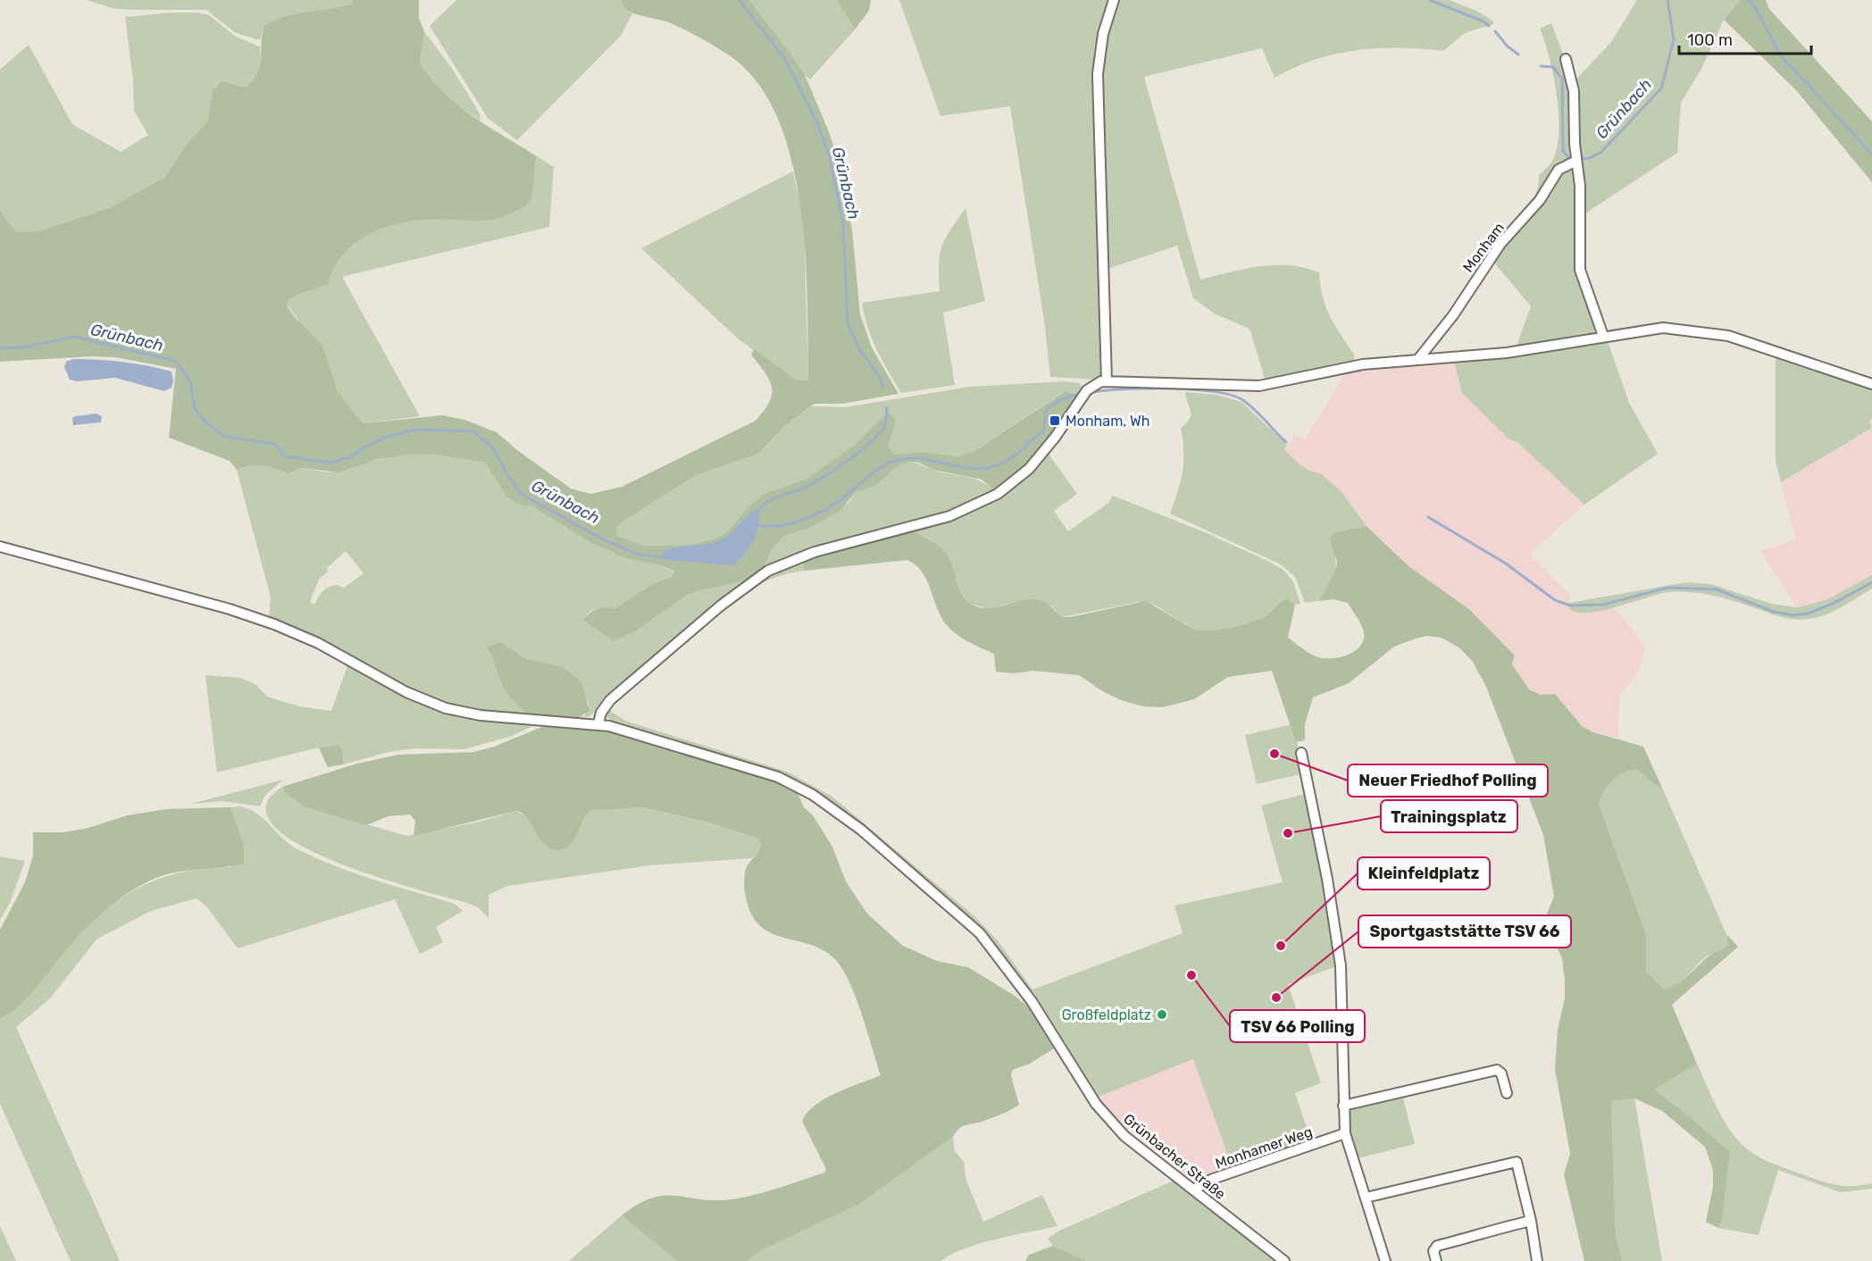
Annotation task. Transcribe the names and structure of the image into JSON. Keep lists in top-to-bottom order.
{
  "streets": {
    "street": ["Monham", "Monhamer Weg", "Grünbacher Straße"]
  },
  "crossings": [
    ["Monhamer Weg", "Grünbacher Straße"]
  ],
  "water": ["Grünbach"],
  "places": {
    "transit": ["Monham, Wh"],
    "other": [
      "Neuer Friedhof Polling",
      "Trainingsplatz",
      "Kleinfeldplatz",
      "TSV 66 Polling",
      "Sportgaststätte TSV 66",
      "Großfeldplatz"
    ]
  },
  "scale_bar": "100 m"
}
